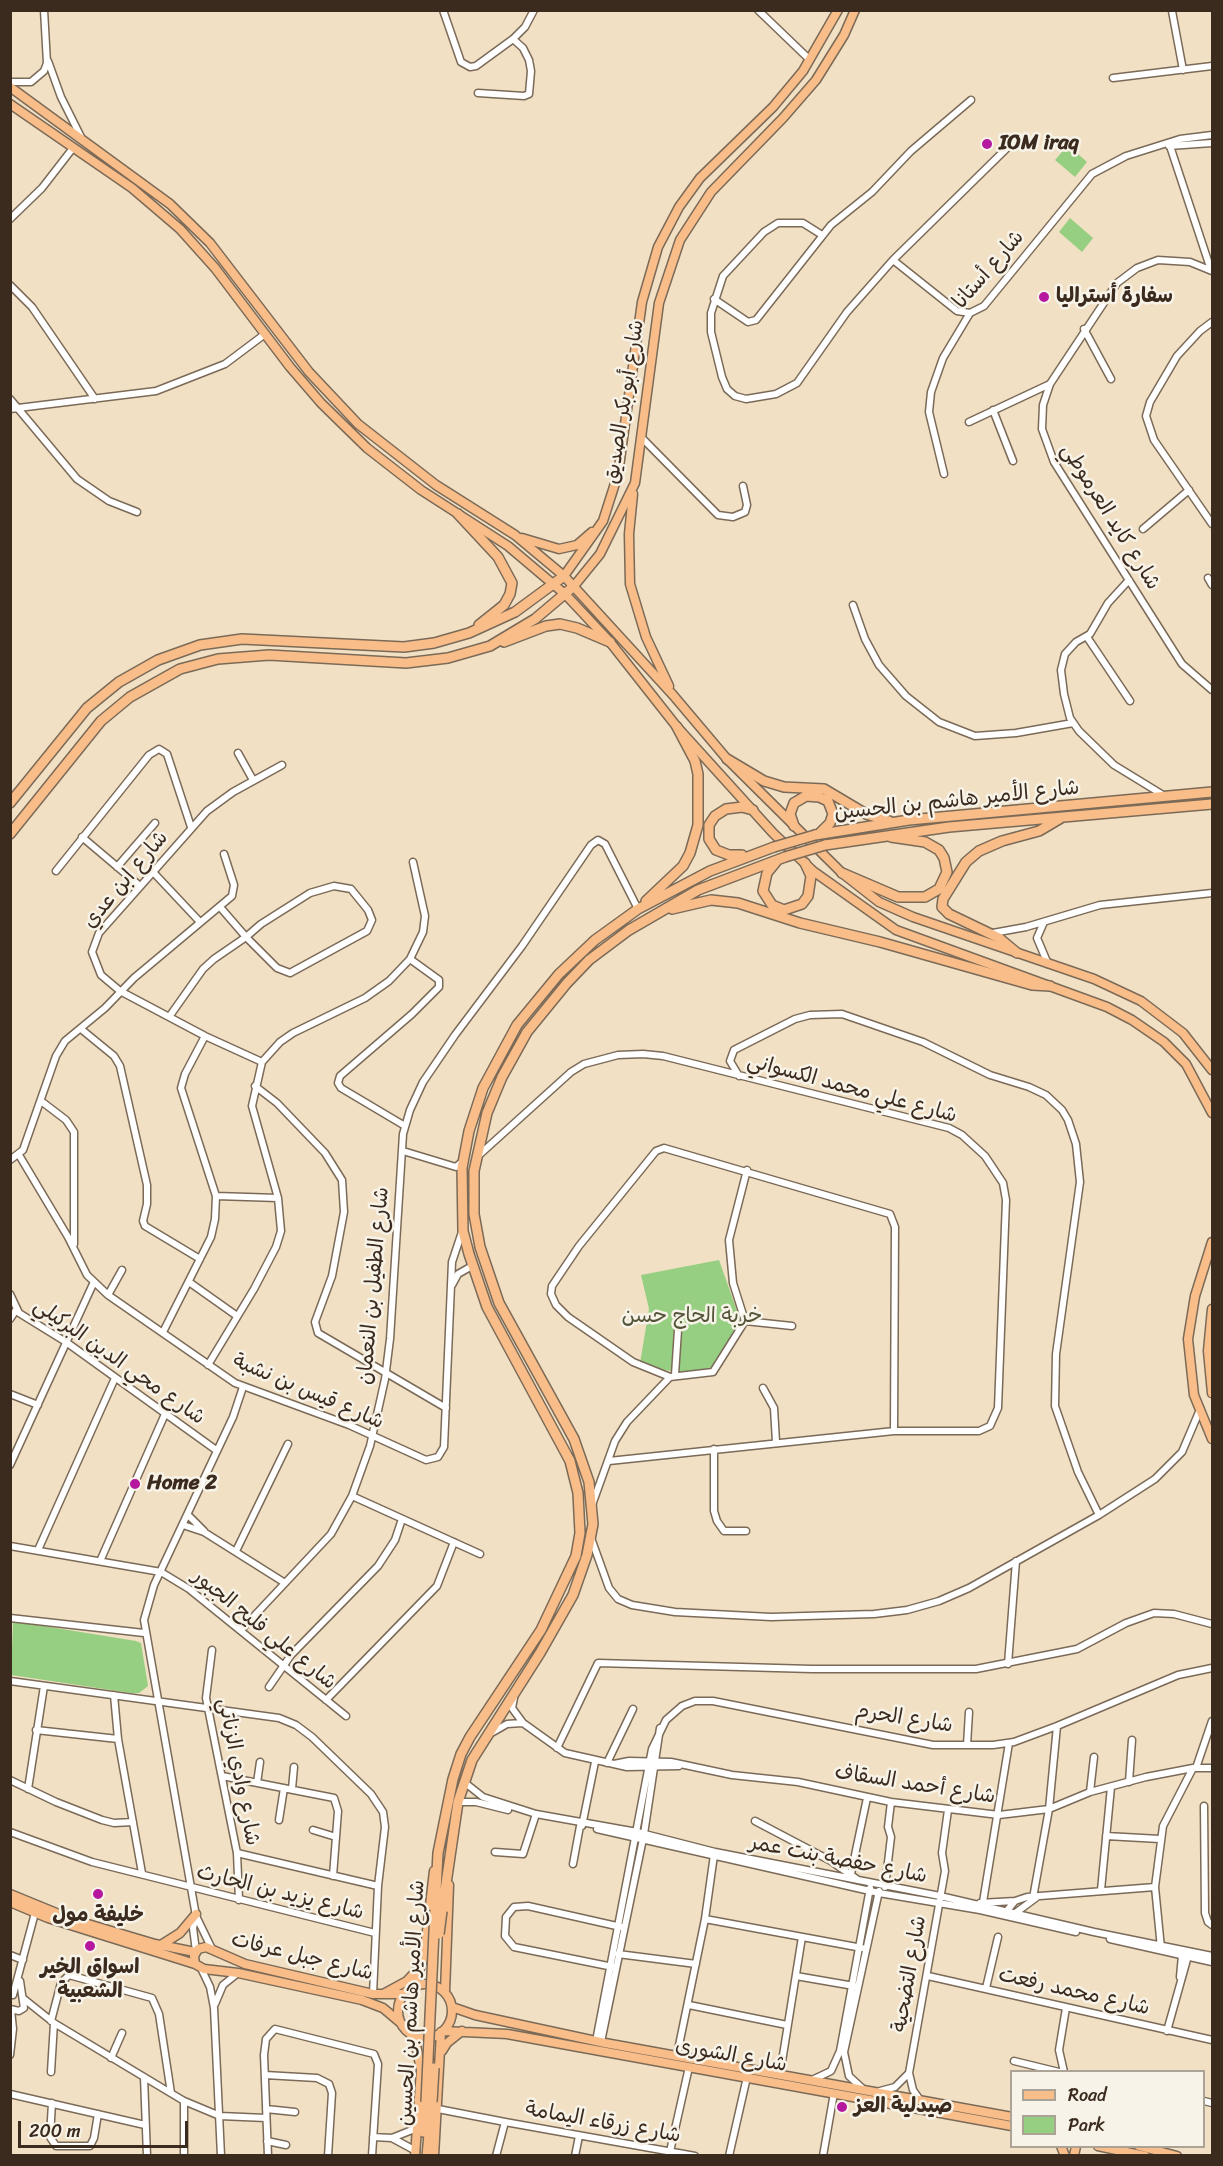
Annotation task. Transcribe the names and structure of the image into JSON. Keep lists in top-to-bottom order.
{
  "streets": {
    "highway": ["شارع أبو بكر الصديق", "شارع الأمير هاشم بن الحسين"],
    "main road": ["شارع جبل عرفات", "شارع الشورى"],
    "street": [
      "شارع أستانا",
      "شارع كايد العرموطي",
      "شارع ابن عدي",
      "شارع علي محمد الكسواني",
      "شارع الطفيل بن النعمان",
      "شارع محي الدين البركيلي",
      "شارع قيس بن نشبة",
      "شارع علي فليح الجبور",
      "شارع الحرم",
      "شارع وادي الزناتي",
      "شارع أحمد السقاف",
      "شارع حفصة بنت عمر",
      "شارع يزيد بن الحارث",
      "شارع التضحية",
      "شارع محمد رفعت",
      "شارع زرقاء اليمامة"
    ]
  },
  "crossings": [
    ["شارع الأمير هاشم بن الحسين", "شارع علي محمد الكسواني"],
    ["شارع الأمير هاشم بن الحسين", "شارع الطفيل بن النعمان"],
    ["شارع الأمير هاشم بن الحسين", "شارع قيس بن نشبة"],
    ["شارع الأمير هاشم بن الحسين", "شارع حفصة بنت عمر"],
    ["شارع الأمير هاشم بن الحسين", "شارع جبل عرفات"],
    ["شارع الأمير هاشم بن الحسين", "شارع الشورى"],
    ["شارع الطفيل بن النعمان", "شارع قيس بن نشبة"],
    ["شارع الطفيل بن النعمان", "شارع علي فليح الجبور"],
    ["شارع الحرم", "شارع أحمد السقاف"],
    ["شارع الحرم", "شارع حفصة بنت عمر"],
    ["شارع الحرم", "شارع الشورى"],
    ["شارع وادي الزناتي", "شارع يزيد بن الحارث"],
    ["شارع أحمد السقاف", "شارع التضحية"],
    ["شارع حفصة بنت عمر", "شارع التضحية"],
    ["شارع جبل عرفات", "شارع الشورى"],
    ["شارع التضحية", "شارع محمد رفعت"]
  ],
  "parks": ["خربة الحاج حسن"],
  "places": [
    "IOM iraq",
    "سفارة أستراليا",
    "Home 2",
    "خليفة مول",
    "اسواق الخير الشعبية",
    "صيدلية العز"
  ],
  "legend": ["Road", "Park"],
  "scale_bar": "200 m"
}
